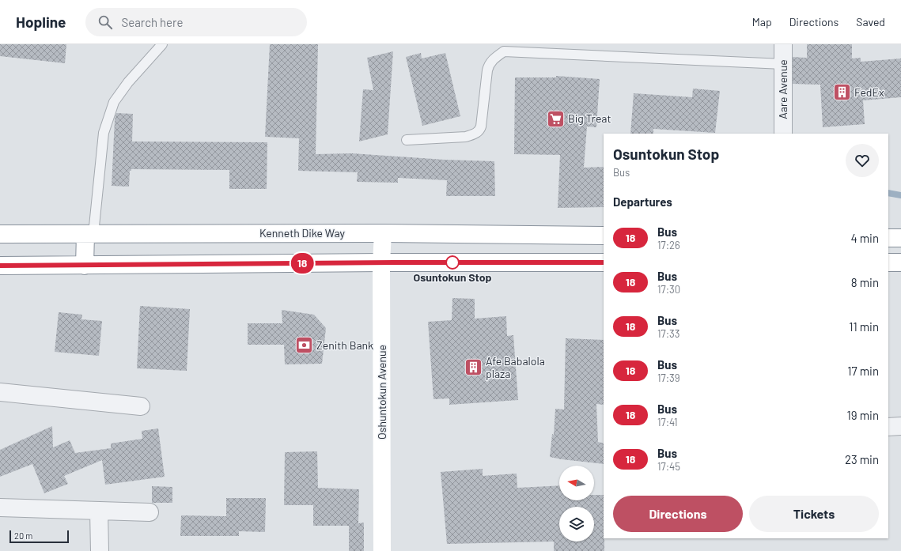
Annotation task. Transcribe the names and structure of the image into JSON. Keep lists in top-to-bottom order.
{
  "streets": {
    "main road": ["Kenneth Dike Way", "Oshuntokun Avenue"],
    "street": ["Aare Avenue"]
  },
  "crossings": [
    ["Kenneth Dike Way", "Oshuntokun Avenue"]
  ],
  "places": {
    "building": ["FedEx", "Afe Babalola plaza"],
    "supermarket": ["Big Treat"],
    "other": ["Osuntokun Stop"],
    "bank": ["Zenith Bank"]
  },
  "lines": ["bus line 18"],
  "scale_bar": "20 m",
  "north": "left",
  "page": {
    "header": "Hopline",
    "search": "Search here",
    "nav": ["Map", "Directions", "Saved"],
    "on_map": "18",
    "heading": [
      ["Osuntokun Stop", "Bus"],
      "Departures"
    ],
    "list": [
      {
        "mark": "18",
        "name": "Bus",
        "note": "17:26",
        "value": "4 min"
      },
      {
        "mark": "18",
        "name": "Bus",
        "note": "17:30",
        "value": "8 min"
      },
      {
        "mark": "18",
        "name": "Bus",
        "note": "17:33",
        "value": "11 min"
      },
      {
        "mark": "18",
        "name": "Bus",
        "note": "17:39",
        "value": "17 min"
      },
      {
        "mark": "18",
        "name": "Bus",
        "note": "17:41",
        "value": "19 min"
      },
      {
        "mark": "18",
        "name": "Bus",
        "note": "17:45",
        "value": "23 min"
      }
    ],
    "buttons": ["Directions", "Tickets"],
    "scale": "20 m"
  }
}
